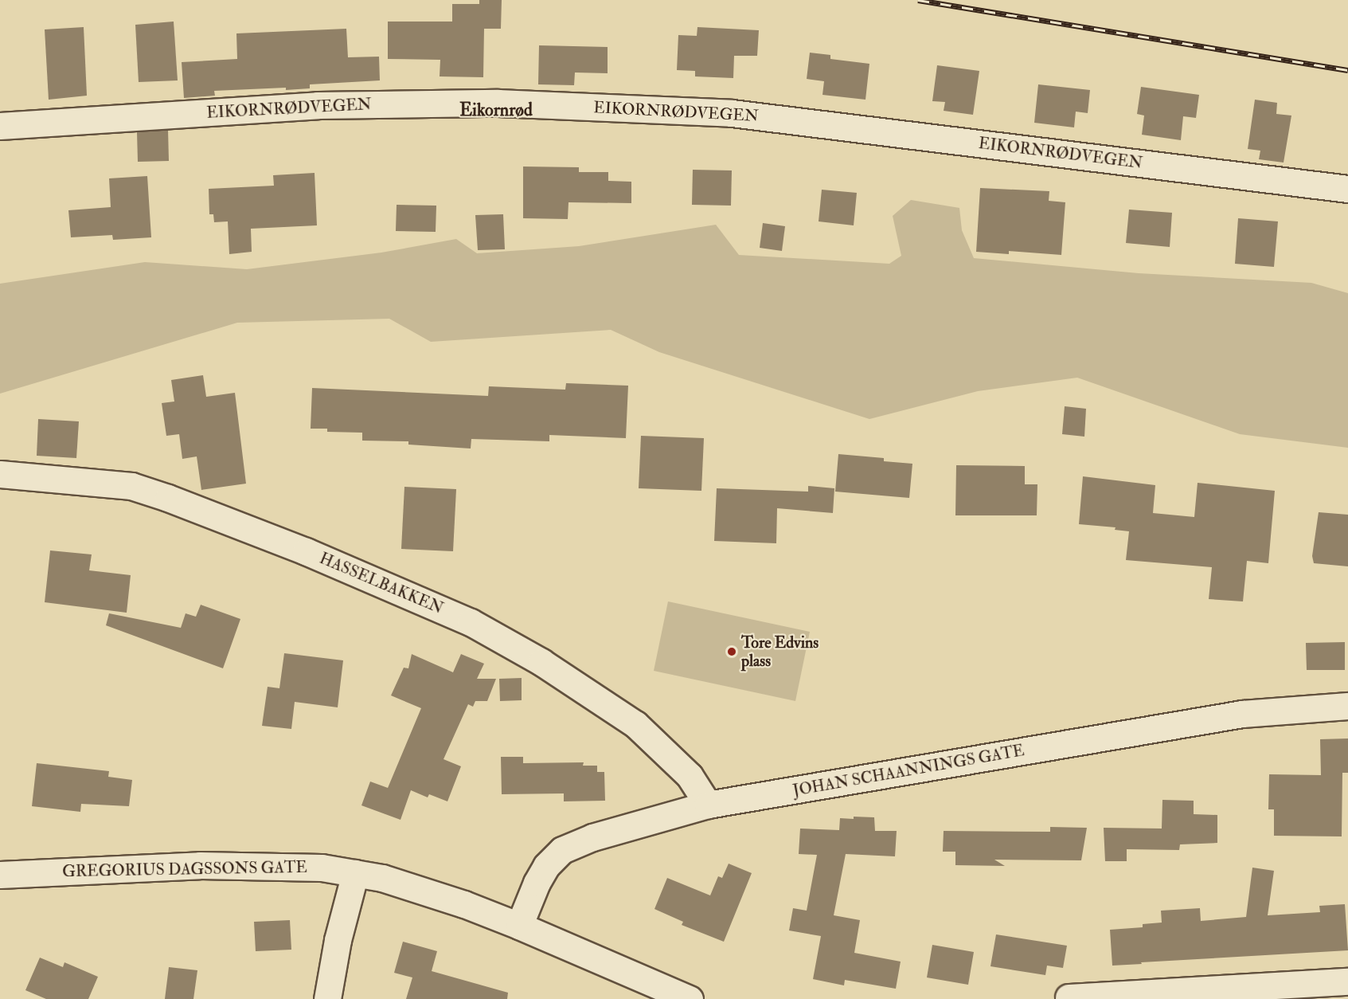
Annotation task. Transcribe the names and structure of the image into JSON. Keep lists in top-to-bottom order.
{
  "streets": {
    "street": [
      "EIKORNRØDVEGEN",
      "HASSELBAKKEN",
      "JOHAN SCHAANNINGS GATE",
      "GREGORIUS DAGSSONS GATE"
    ]
  },
  "crossings": [
    ["HASSELBAKKEN", "JOHAN SCHAANNINGS GATE"],
    ["JOHAN SCHAANNINGS GATE", "GREGORIUS DAGSSONS GATE"]
  ],
  "districts": ["Eikornrød"],
  "places": ["Tore Edvins plass"]
}
